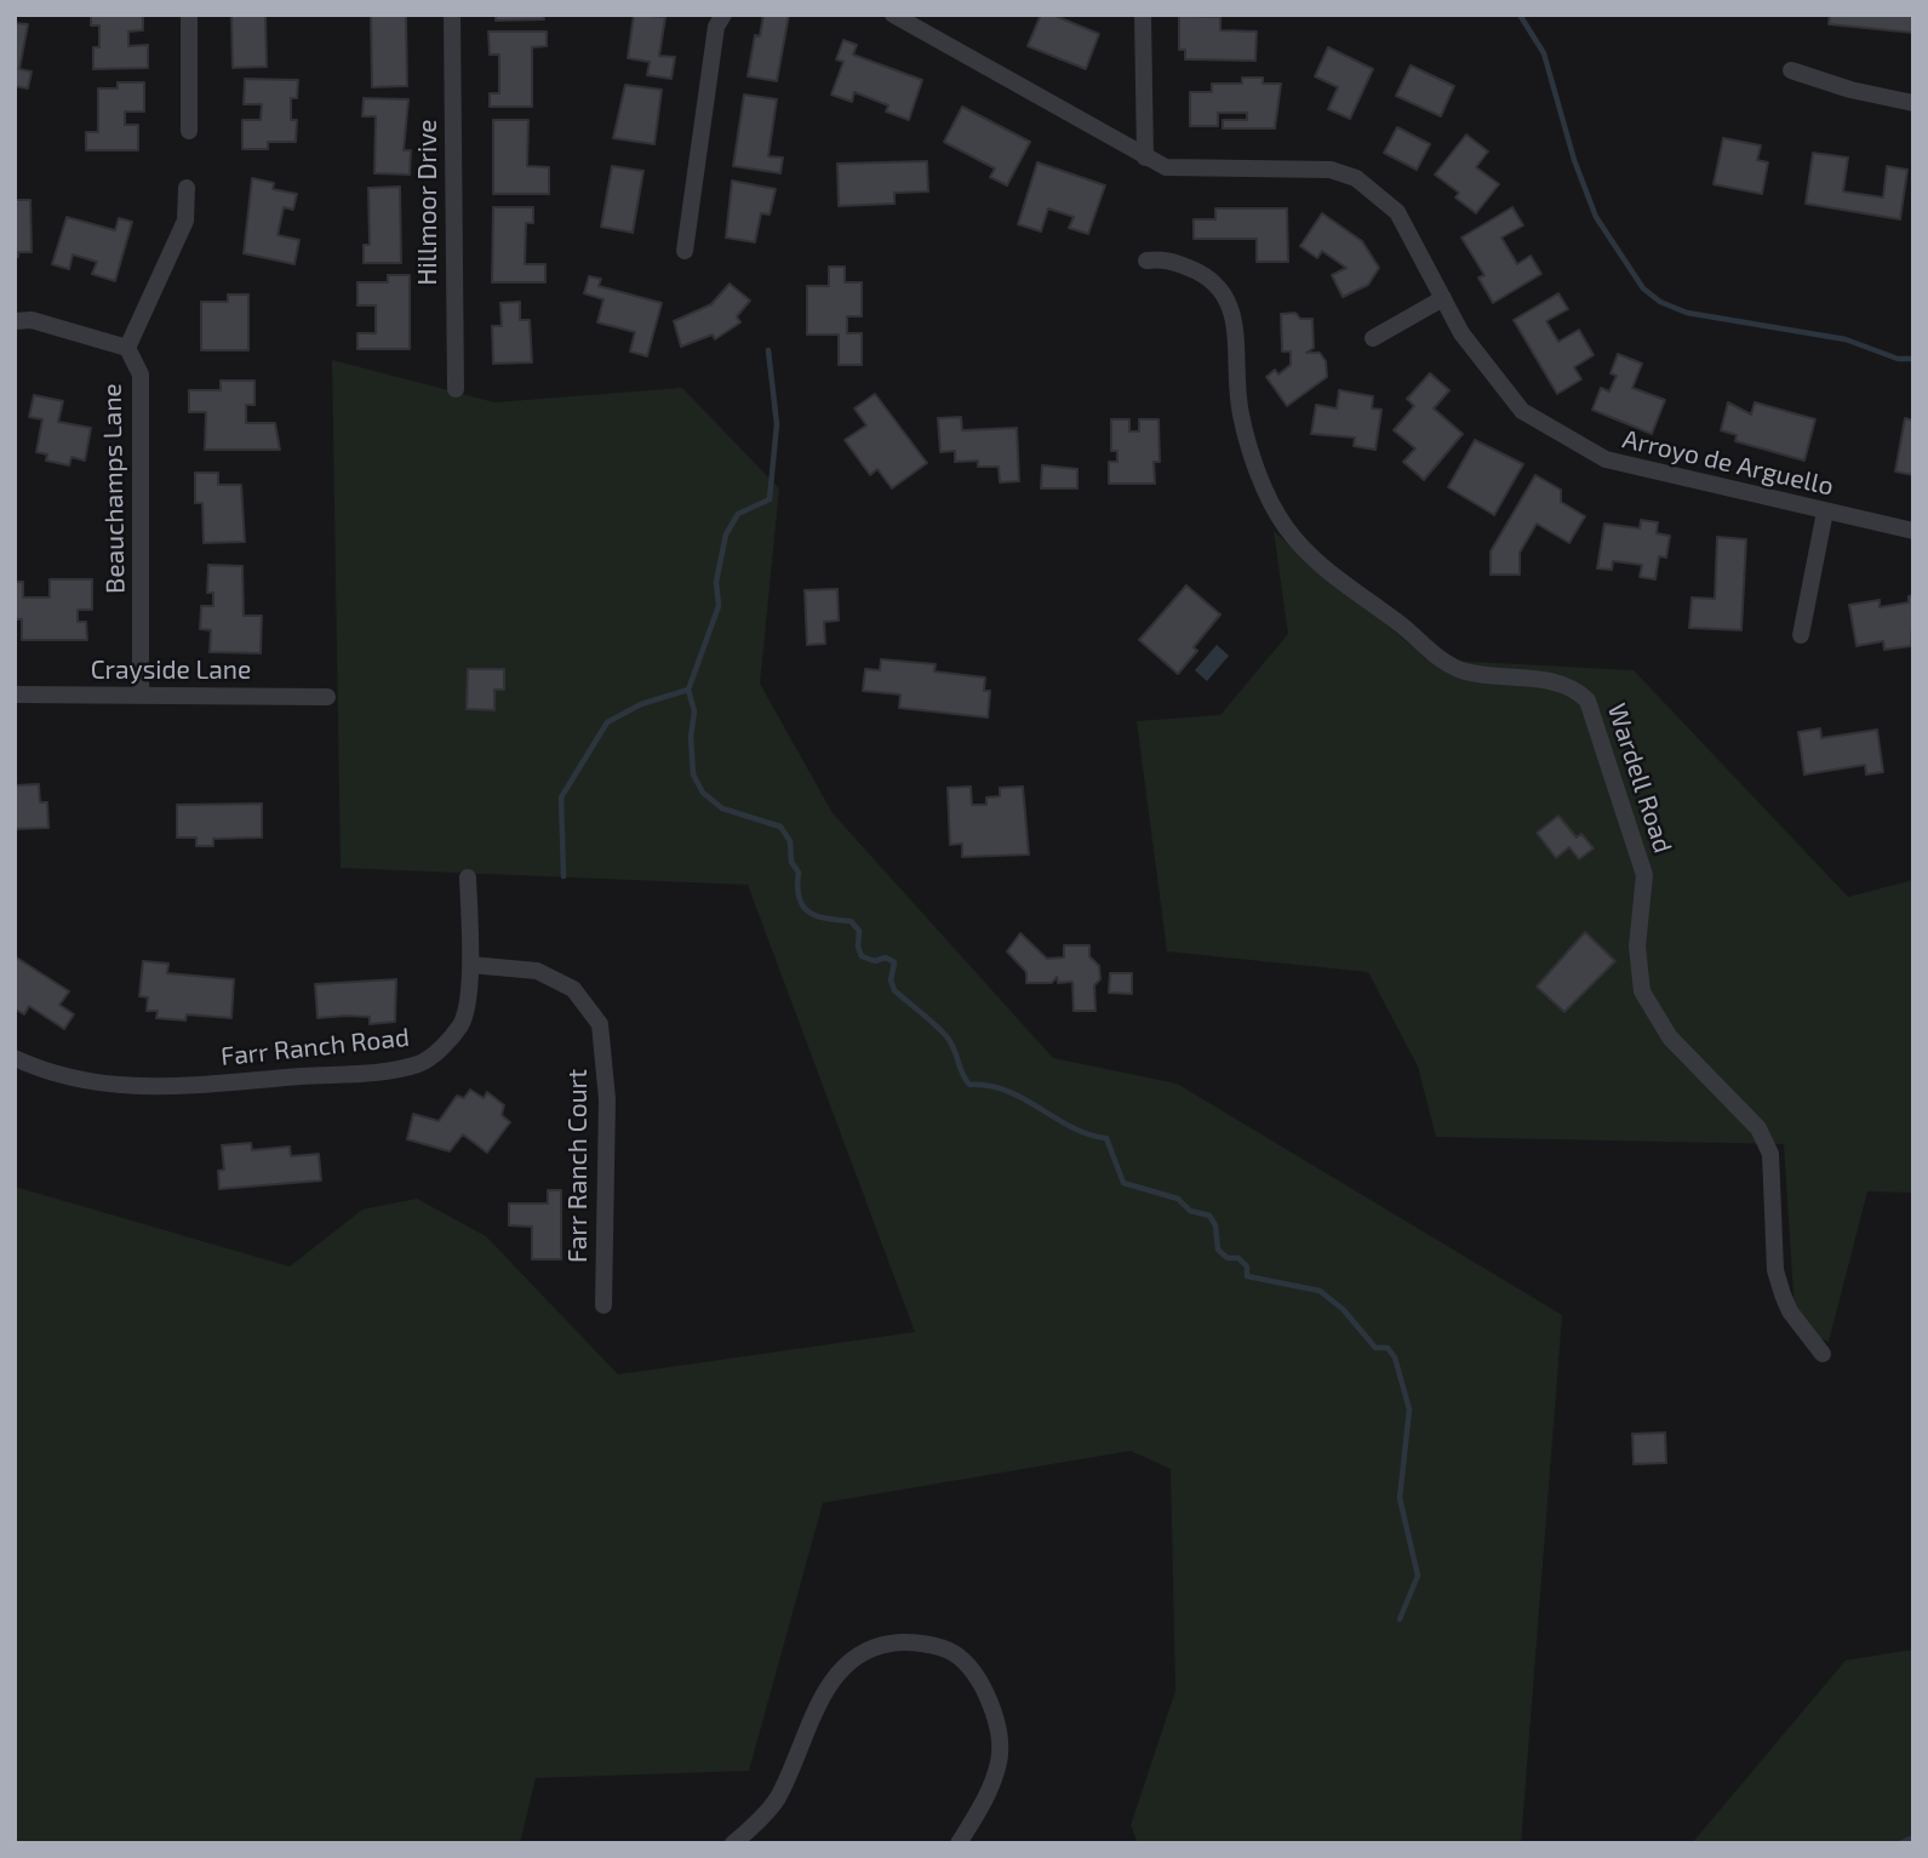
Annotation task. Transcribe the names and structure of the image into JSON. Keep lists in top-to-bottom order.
{
  "streets": {
    "street": [
      "Hillmoor Drive",
      "Arroyo de Arguello",
      "Beauchamps Lane",
      "Crayside Lane",
      "Wardell Road",
      "Farr Ranch Road",
      "Farr Ranch Court"
    ]
  },
  "crossings": [
    ["Beauchamps Lane", "Crayside Lane"],
    ["Farr Ranch Road", "Farr Ranch Court"]
  ]
}
